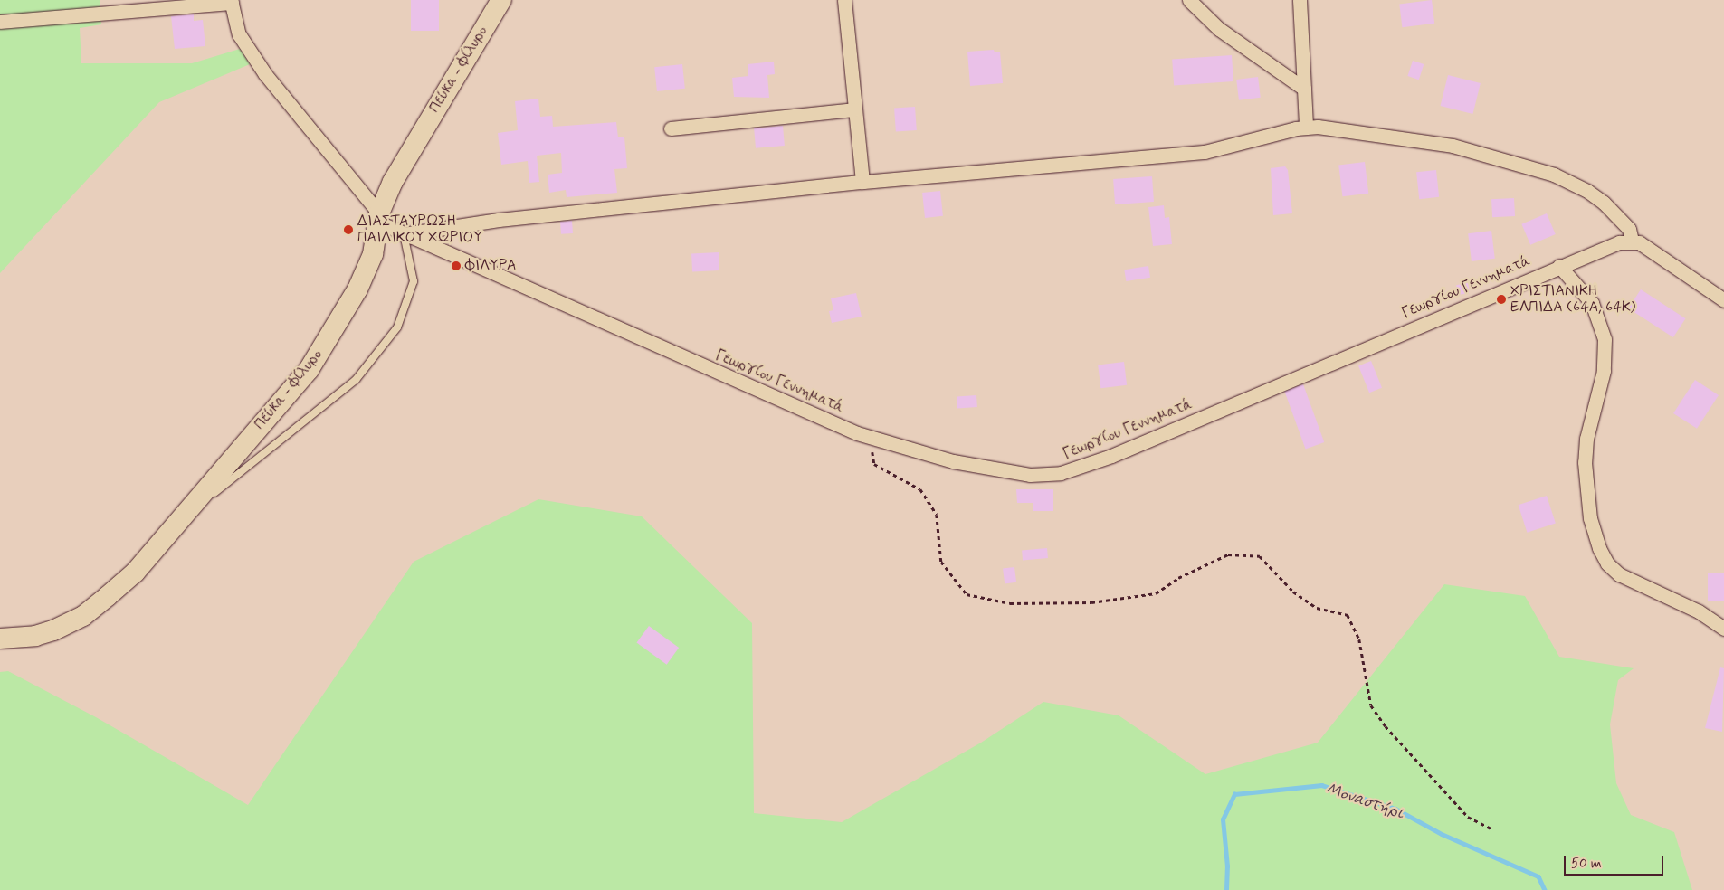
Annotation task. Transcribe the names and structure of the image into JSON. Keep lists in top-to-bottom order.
{
  "streets": {
    "main road": ["Πεύκα - Φίλυρο"],
    "street": ["Γεωργίου Γεννηματά"]
  },
  "crossings": [
    ["Πεύκα - Φίλυρο", "Γεωργίου Γεννηματά"]
  ],
  "water": ["Μοναστήρι"],
  "places": ["ΔΙΑΣΤΑΥΡΩΣΗ ΠΑΙΔΙΚΟΥ ΧΩΡΙΟΥ", "ΦΙΛΥΡΑ", "ΧΡΙΣΤΙΑΝΙΚΗ ΕΛΠΙΔΑ (64Α, 64Κ)"],
  "scale_bar": "50 m"
}
